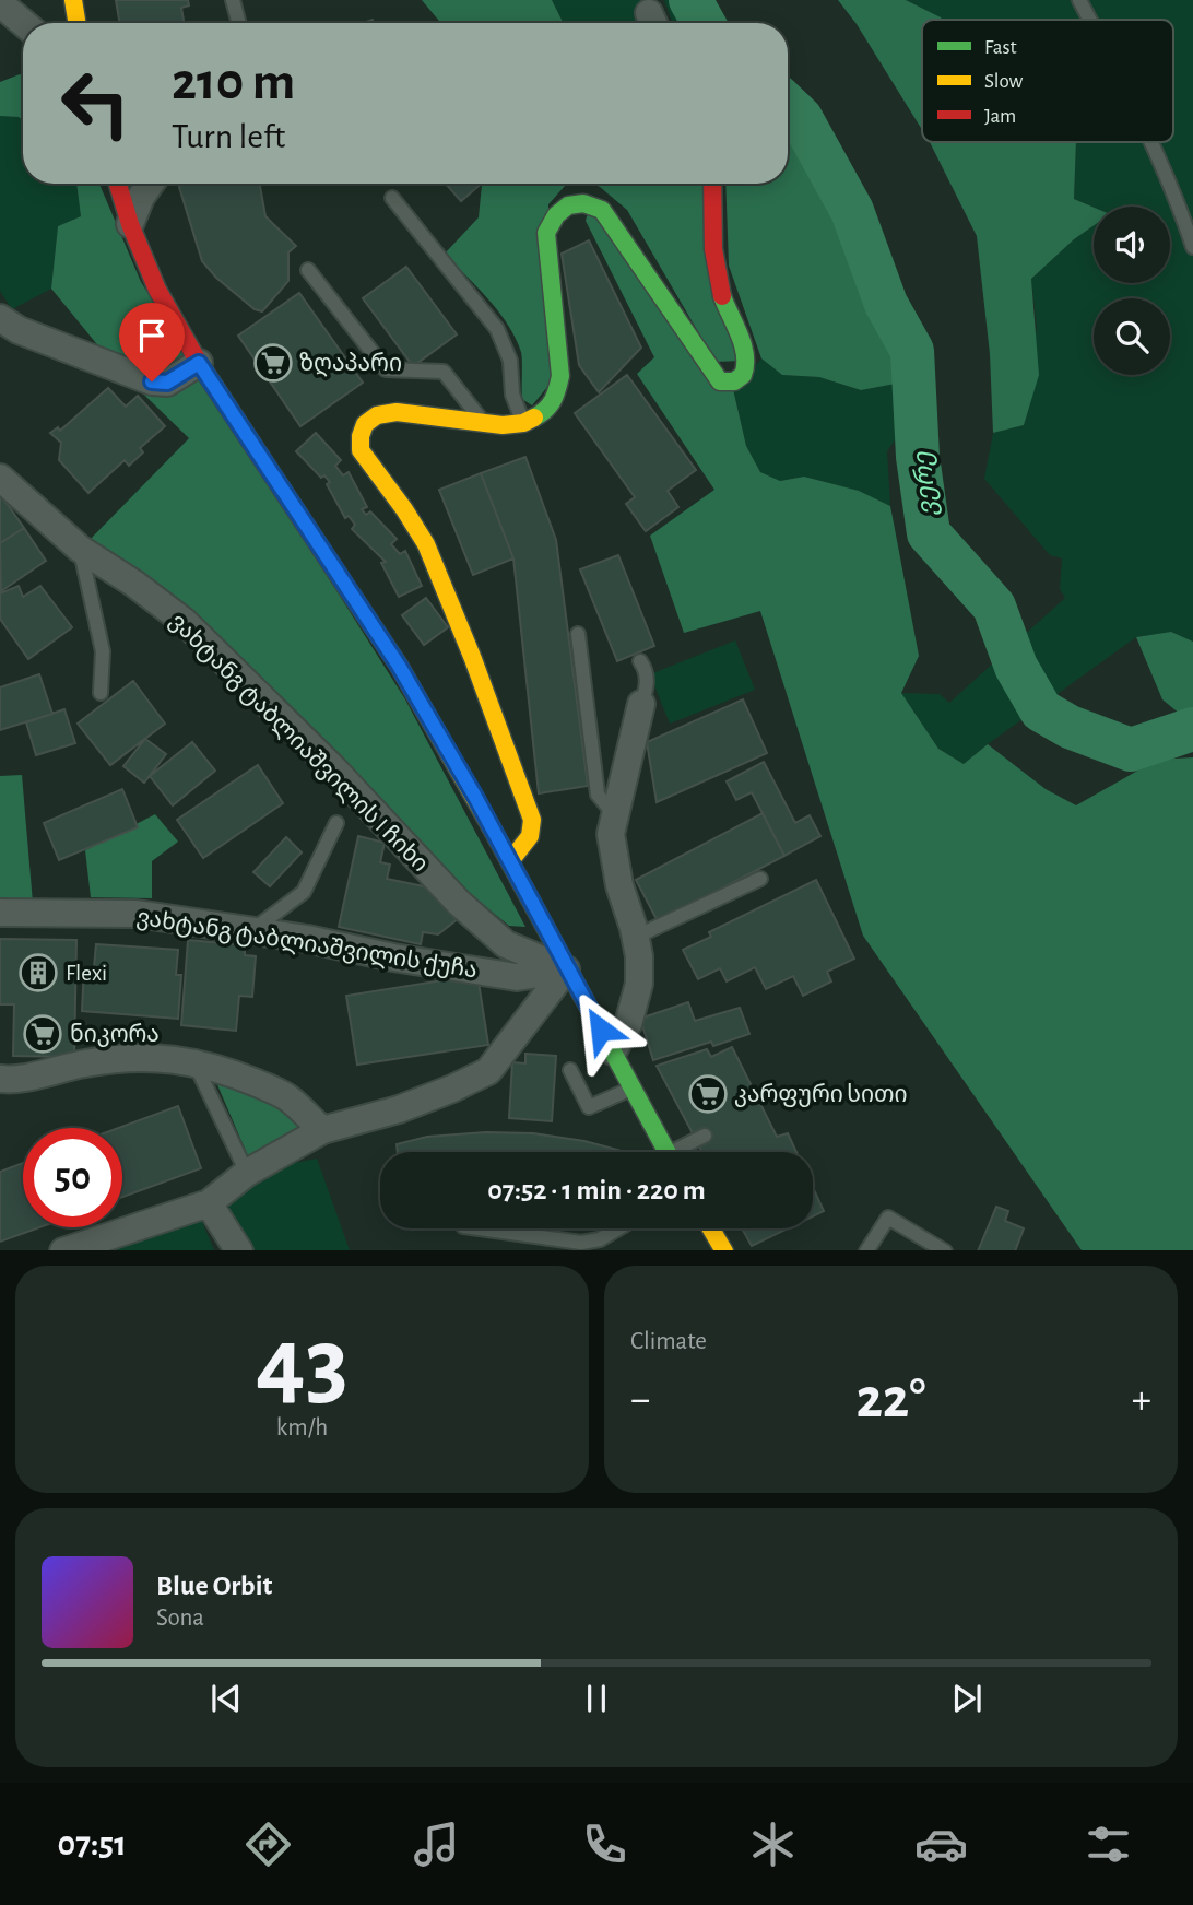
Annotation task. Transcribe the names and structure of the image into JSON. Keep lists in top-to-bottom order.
{
  "streets": {
    "street": ["ვახტანგ ტაბლიაშვილის I ჩიხი", "ვახტანგ ტაბლიაშვილის ქუჩა"]
  },
  "crossings": [
    ["ვახტანგ ტაბლიაშვილის I ჩიხი", "ვახტანგ ტაბლიაშვილის ქუჩა"]
  ],
  "water": ["ვერე"],
  "places": {
    "supermarket": ["ზღაპარი", "ნიკორა", "კარფური სითი"],
    "building": ["Flexi"]
  },
  "legend": ["Fast", "Slow", "Jam"],
  "page": {
    "turn": ["210 m", "Turn left"],
    "limit": "50",
    "trip": "07:52 · 1 min · 220 m",
    "tile": [
      ["43", "km/h"],
      "Climate"
    ],
    "heat": ["−", "22°", "+"],
    "song": ["Blue Orbit", "Sona"],
    "tabs": "07:51"
  }
}
